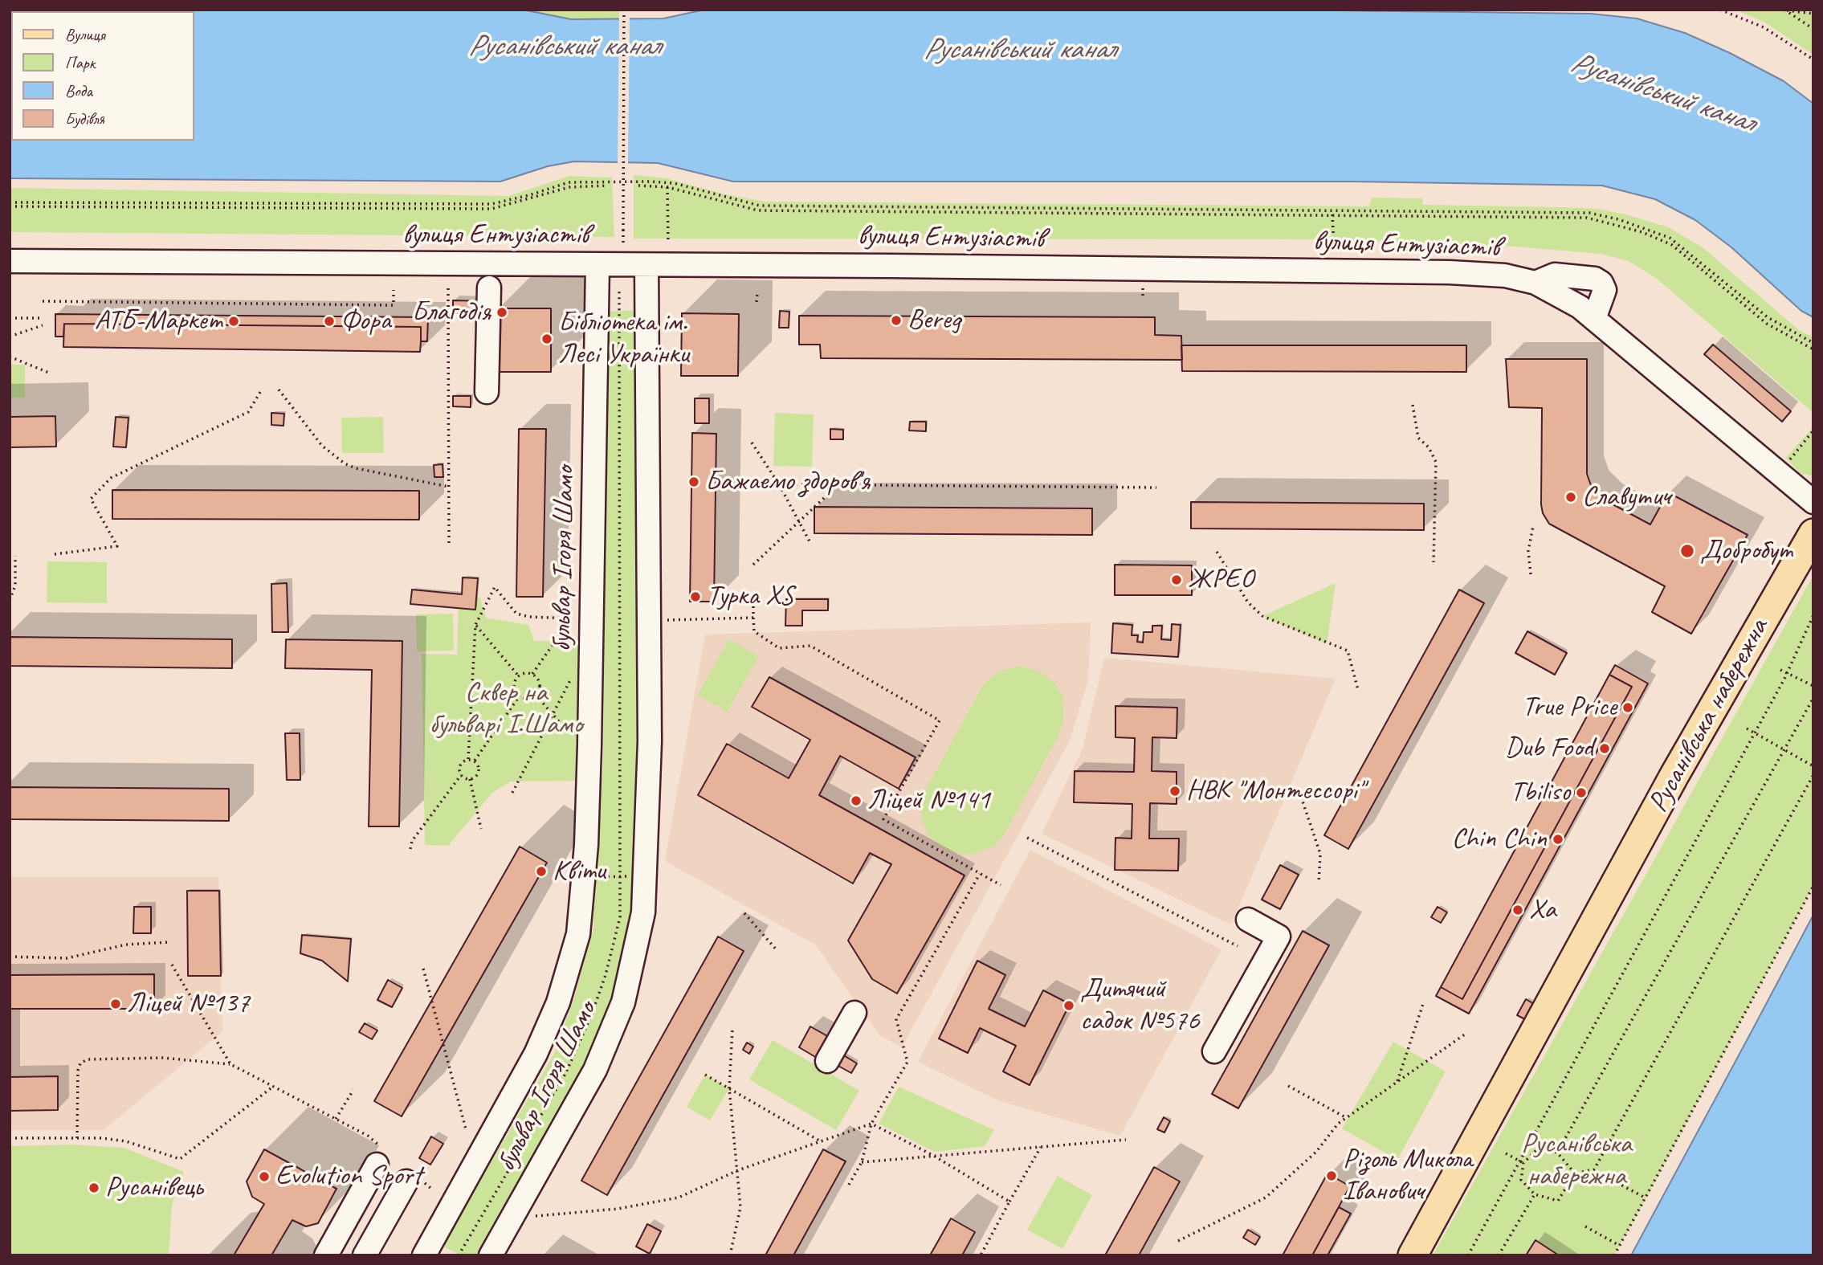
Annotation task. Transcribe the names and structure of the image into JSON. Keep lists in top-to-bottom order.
{
  "streets": {
    "main road": ["Русанівська набережна"],
    "street": ["вулиця Ентузіастів", "бульвар Ігоря Шамо"]
  },
  "crossings": [
    ["вулиця Ентузіастів", "бульвар Ігоря Шамо"]
  ],
  "water": ["Русанівський канал"],
  "parks": ["Сквер на бульварі І.Шамо", "Русанівська набережна"],
  "places": [
    "Благодія",
    "Bereg",
    "АТБ-Маркет",
    "Фора",
    "Бібліотека ім. Лесі Українки",
    "Бажаемо здоров'я",
    "Славутич",
    "Добробут",
    "ЖРЕО",
    "Турка XS",
    "True Price",
    "Dub Food",
    "НВК \"Монтессорі\"",
    "Tbiliso",
    "Ліцей №141",
    "Chin Chin",
    "Квіти",
    "Ха",
    "Ліцей №137",
    "Дитячий садок №576",
    "Різоль Микола Іванович",
    "Evolution Sport",
    "Русанівець"
  ],
  "legend": [
    "Вулиця",
    "Парк",
    "Вода",
    "Будівля"
  ]
}
